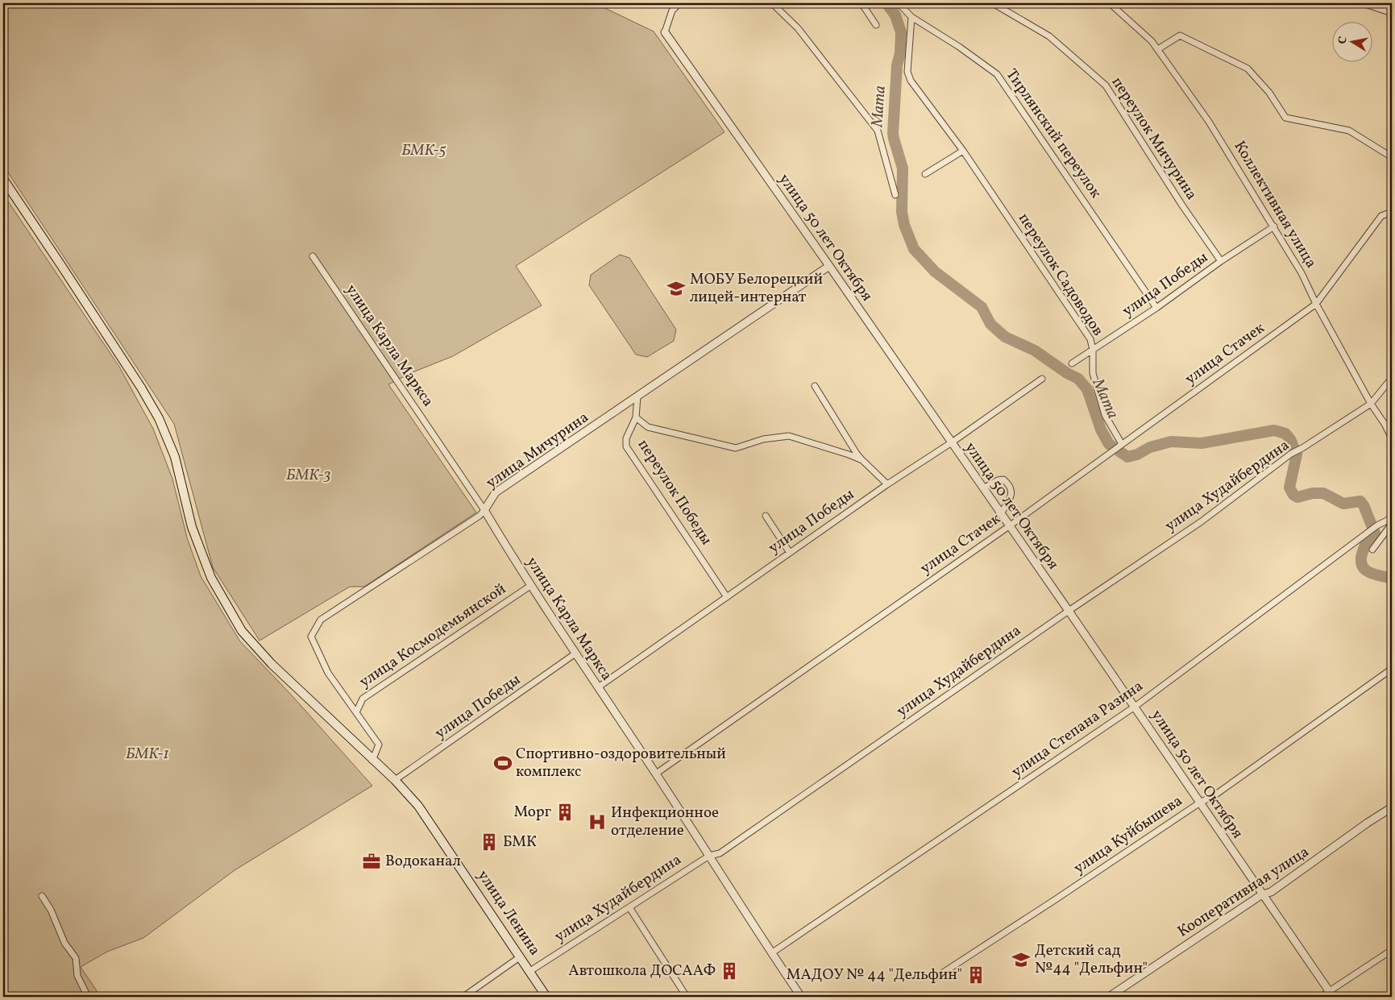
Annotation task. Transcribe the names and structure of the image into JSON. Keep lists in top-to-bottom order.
{
  "streets": {
    "main road": ["улица Ленина"],
    "street": [
      "Тирлянский переулок",
      "переулок Мичурина",
      "Коллективная улица",
      "улица 50 лет Октября",
      "переулок Садоводов",
      "улица Победы",
      "улица Карла Маркса",
      "улица Стачек",
      "улица Мичурина",
      "улица Худайбердина",
      "переулок Победы",
      "улица Космодемьянской",
      "улица Степана Разина",
      "улица Куйбышева",
      "Кооперативная улица"
    ]
  },
  "crossings": [
    ["Тирлянский переулок", "переулок Садоводов"],
    ["Тирлянский переулок", "улица Победы"],
    ["переулок Мичурина", "улица Победы"],
    ["Коллективная улица", "улица Победы"],
    ["Коллективная улица", "улица Стачек"],
    ["Коллективная улица", "улица Худайбердина"],
    ["улица 50 лет Октября", "улица Победы"],
    ["улица 50 лет Октября", "улица Стачек"],
    ["улица 50 лет Октября", "улица Мичурина"],
    ["улица 50 лет Октября", "улица Худайбердина"],
    ["улица 50 лет Октября", "улица Степана Разина"],
    ["улица 50 лет Октября", "улица Куйбышева"],
    ["улица 50 лет Октября", "Кооперативная улица"],
    ["переулок Садоводов", "улица Победы"],
    ["переулок Садоводов", "улица Стачек"],
    ["улица Победы", "улица Карла Маркса"],
    ["улица Победы", "переулок Победы"],
    ["улица Победы", "улица Ленина"],
    ["улица Карла Маркса", "улица Стачек"],
    ["улица Карла Маркса", "улица Мичурина"],
    ["улица Карла Маркса", "улица Худайбердина"],
    ["улица Карла Маркса", "улица Космодемьянской"],
    ["улица Карла Маркса", "улица Степана Разина"],
    ["улица Мичурина", "переулок Победы"],
    ["улица Мичурина", "улица Космодемьянской"],
    ["улица Мичурина", "улица Ленина"],
    ["улица Худайбердина", "улица Ленина"]
  ],
  "water": ["Мата"],
  "parks": ["БМК-5", "БМК-3", "БМК-1"],
  "places": {
    "school or university": ["МОБУ Белорецкий лицей-интернат", "Детский сад №44 \"Дельфин\""],
    "sports": ["Спортивно-оздоровительный комплекс"],
    "building": [
      "Морг",
      "БМК",
      "Автошкола ДОСААФ",
      "МАДОУ № 44 \"Дельфин\""
    ],
    "hospital": ["Инфекционное отделение"],
    "office": ["Водоканал"]
  },
  "north": "left"
}
